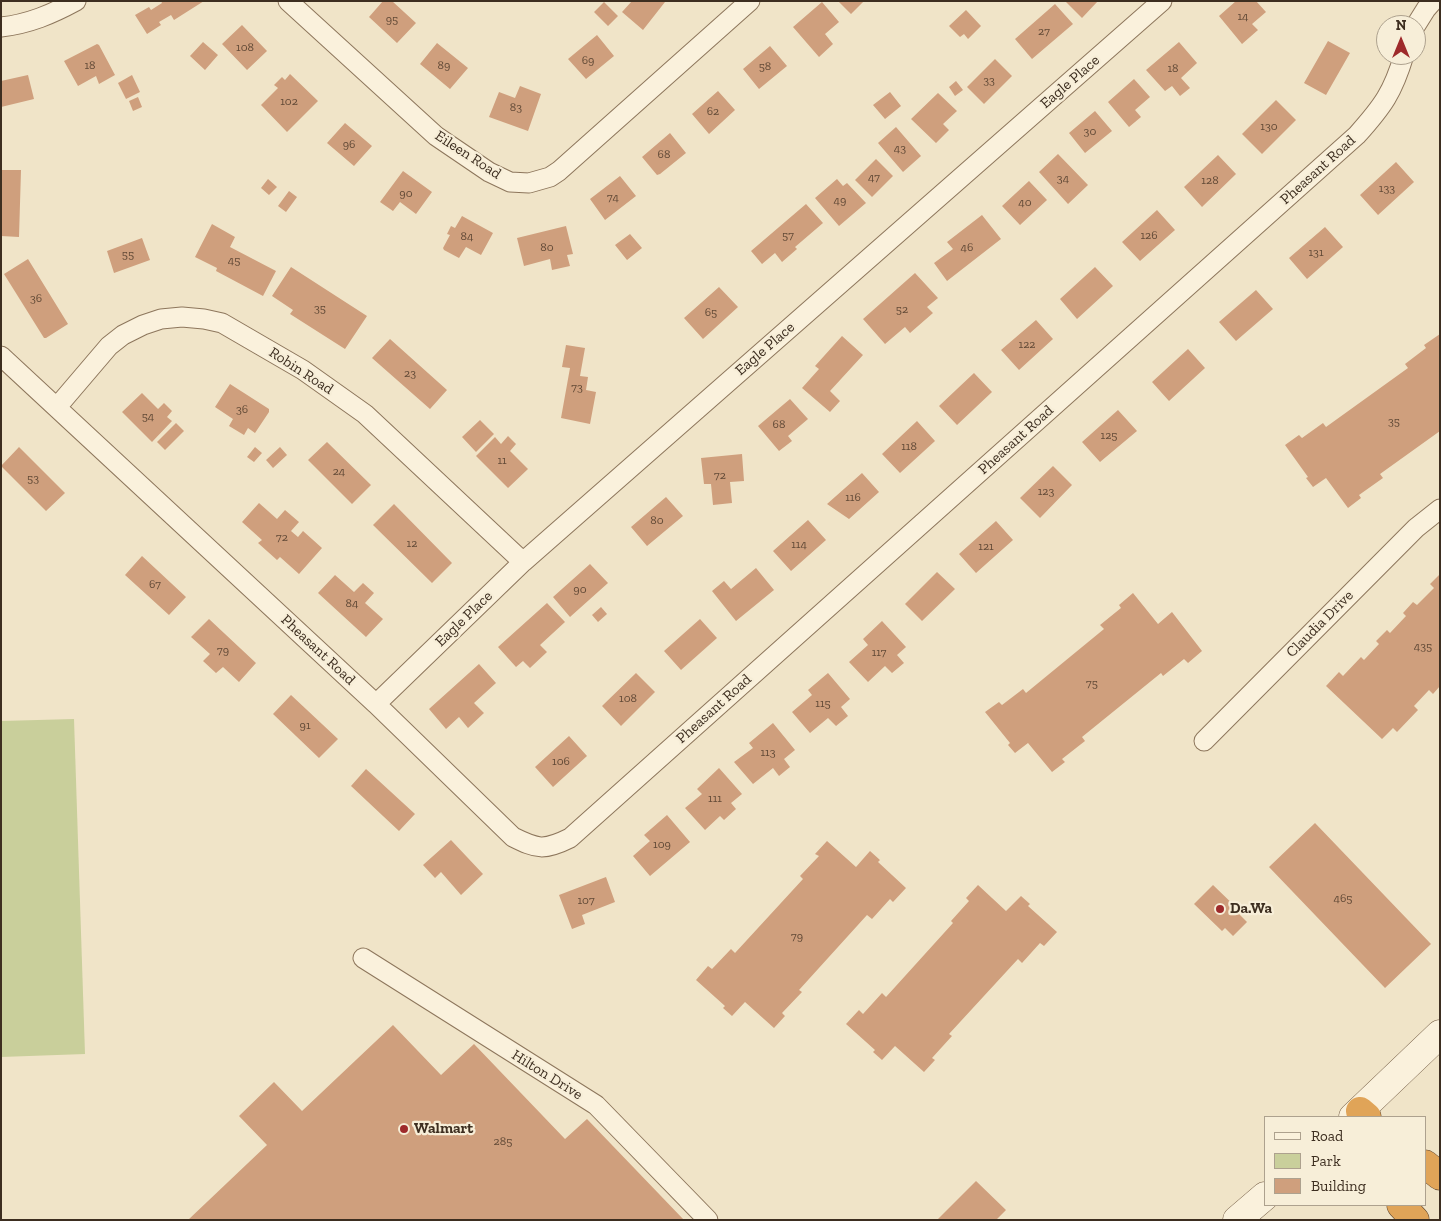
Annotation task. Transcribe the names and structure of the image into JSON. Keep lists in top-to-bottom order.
{
  "streets": {
    "street": [
      "Eagle Place",
      "Eileen Road",
      "Pheasant Road",
      "Robin Road",
      "Claudia Drive",
      "Hilton Drive"
    ]
  },
  "crossings": [
    ["Eagle Place", "Pheasant Road"],
    ["Eagle Place", "Robin Road"],
    ["Pheasant Road", "Robin Road"]
  ],
  "places": ["Da.Wa", "Walmart"],
  "house_numbers": [
    "14",
    "95",
    "27",
    "108",
    "69",
    "18",
    "89",
    "58",
    "18",
    "33",
    "102",
    "83",
    "62",
    "130",
    "30",
    "96",
    "43",
    "68",
    "47",
    "34",
    "128",
    "133",
    "90",
    "74",
    "49",
    "40",
    "57",
    "126",
    "84",
    "80",
    "46",
    "131",
    "55",
    "45",
    "36",
    "35",
    "52",
    "65",
    "122",
    "23",
    "73",
    "36",
    "54",
    "35",
    "68",
    "125",
    "118",
    "11",
    "24",
    "72",
    "53",
    "123",
    "116",
    "80",
    "72",
    "12",
    "114",
    "121",
    "67",
    "90",
    "84",
    "435",
    "79",
    "117",
    "75",
    "108",
    "115",
    "91",
    "113",
    "106",
    "111",
    "109",
    "465",
    "107",
    "79",
    "285"
  ],
  "legend": ["Road", "Park", "Building"],
  "north": "top"
}
